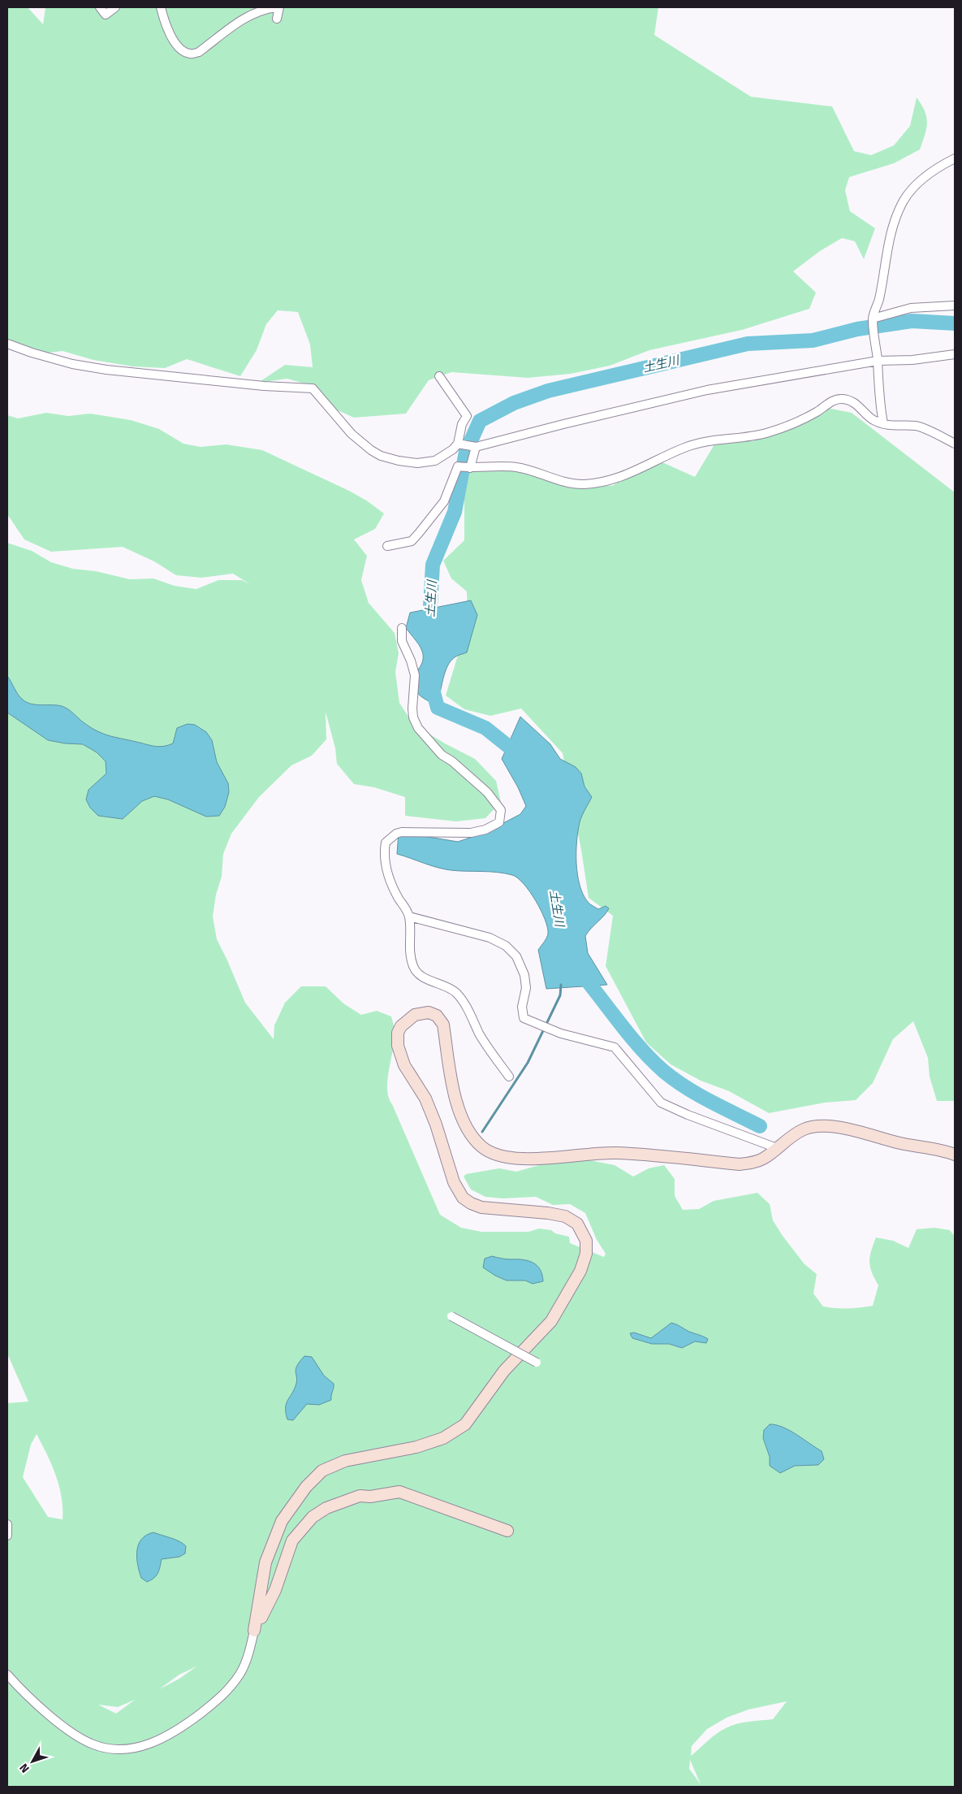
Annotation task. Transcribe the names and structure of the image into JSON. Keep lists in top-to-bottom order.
{
  "water": ["土生川"],
  "north": "bottom left"
}
